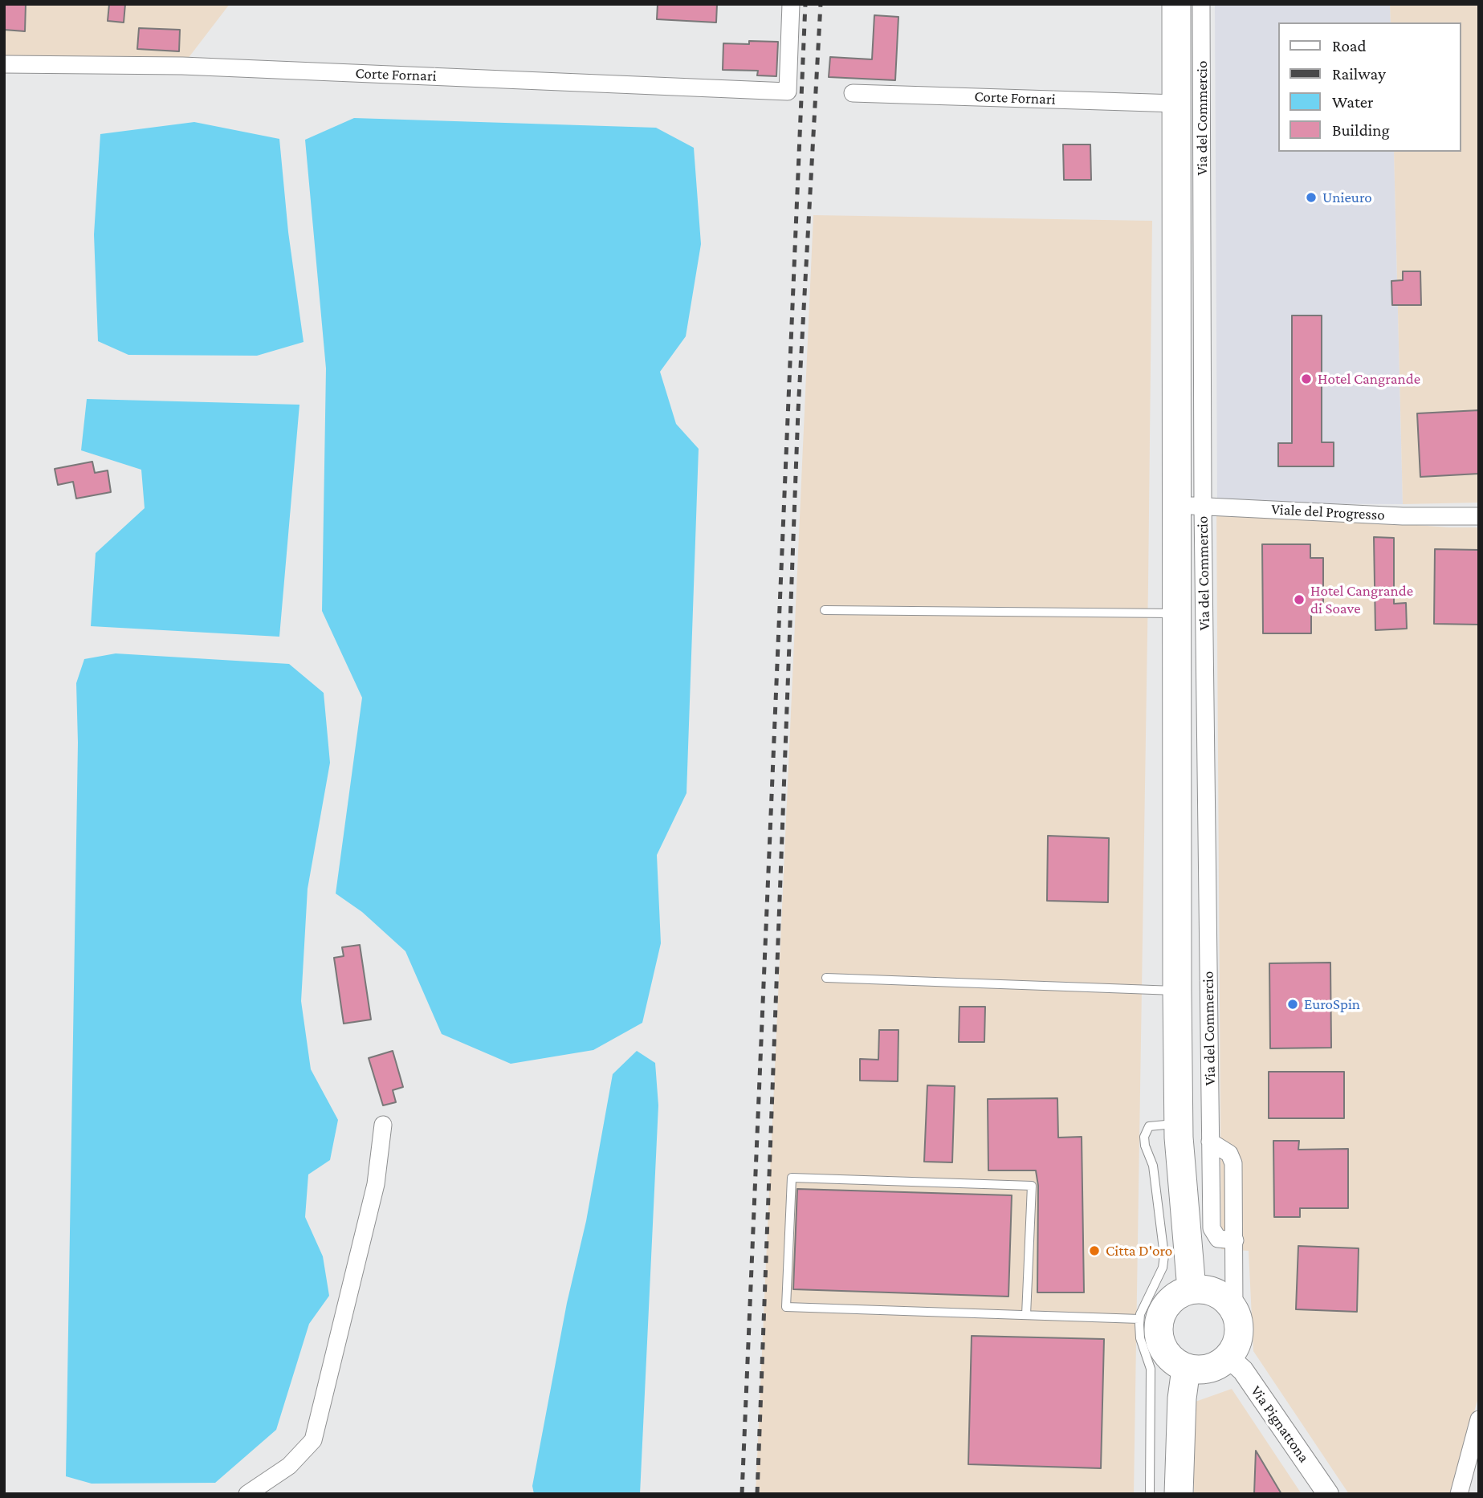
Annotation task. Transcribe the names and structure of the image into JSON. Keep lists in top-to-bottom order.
{
  "streets": {
    "street": [
      "Corte Fornari",
      "Via del Commercio",
      "Viale del Progresso",
      "Via Pignattona"
    ]
  },
  "crossings": [
    ["Via del Commercio", "Viale del Progresso"]
  ],
  "places": [
    "Unieuro",
    "Hotel Cangrande",
    "Hotel Cangrande di Soave",
    "EuroSpin",
    "Citta D'oro"
  ],
  "legend": [
    "Road",
    "Railway",
    "Water",
    "Building"
  ]
}
